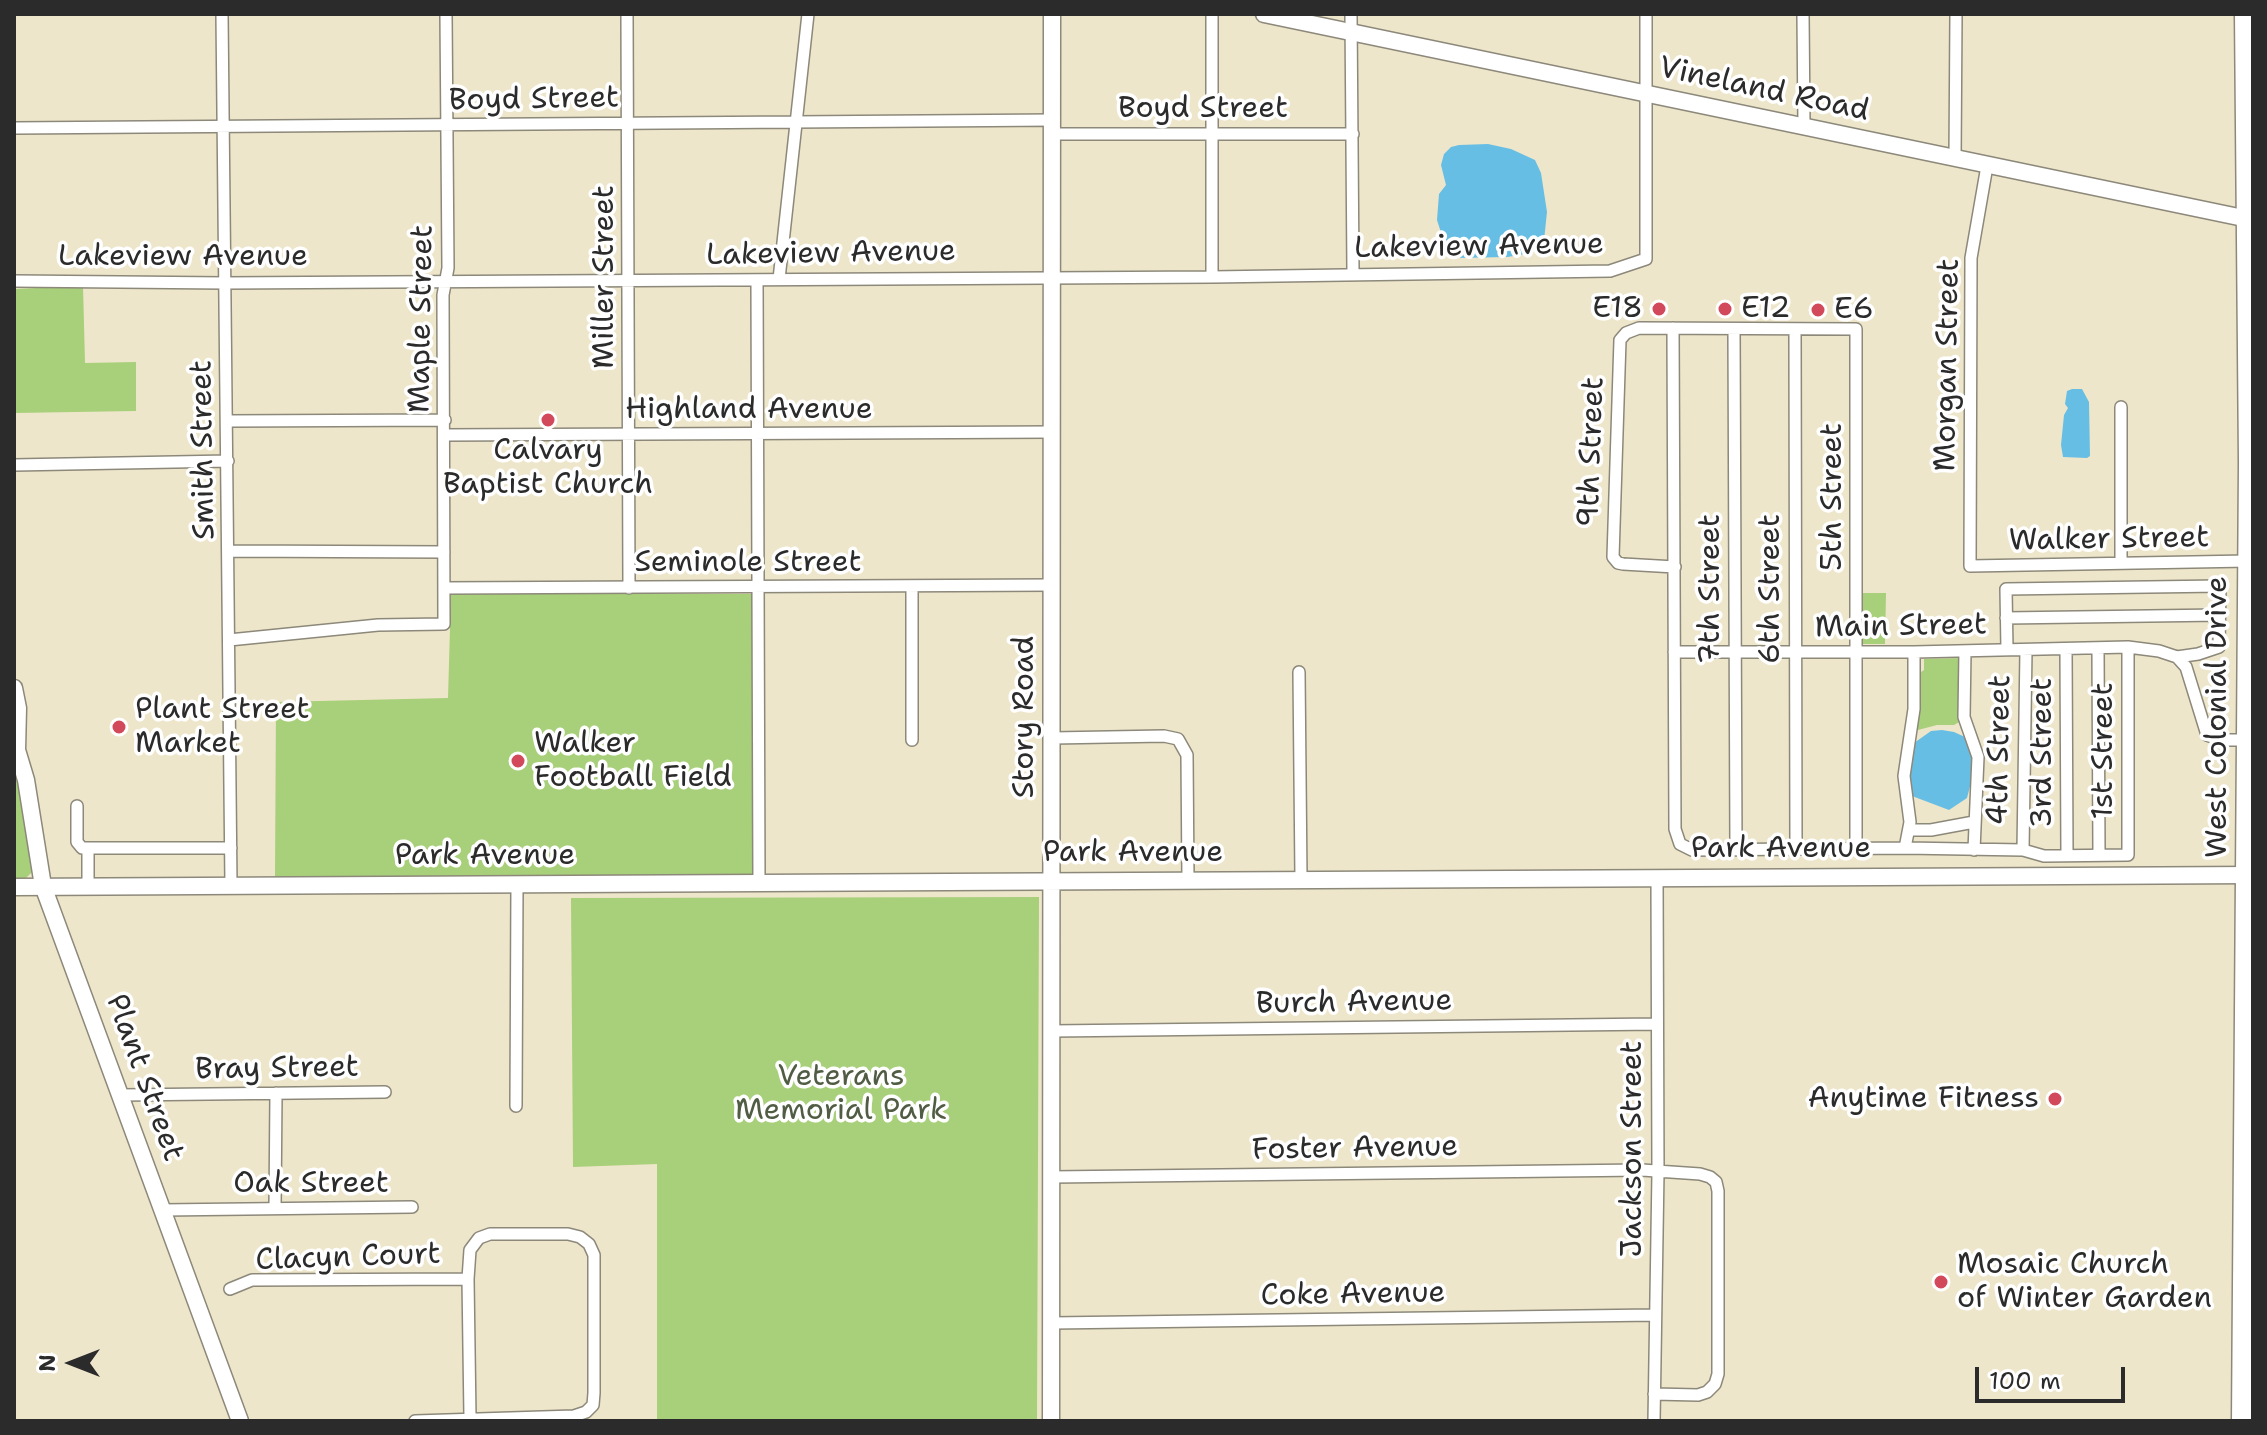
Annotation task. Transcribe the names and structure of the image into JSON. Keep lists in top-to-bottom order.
{
  "streets": {
    "highway": ["West Colonial Drive"],
    "street": [
      "Vineland Road",
      "Boyd Street",
      "Lakeview Avenue",
      "Miller Street",
      "Maple Street",
      "Morgan Street",
      "Highland Avenue",
      "Smith Street",
      "9th Street",
      "5th Street",
      "Walker Street",
      "Seminole Street",
      "7th Street",
      "6th Street",
      "Main Street",
      "Story Road",
      "4th Street",
      "1st Street",
      "3rd Street",
      "Park Avenue",
      "Burch Avenue",
      "Bray Street",
      "Plant Street",
      "Foster Avenue",
      "Jackson Street",
      "Oak Street",
      "Clacyn Court",
      "Coke Avenue"
    ]
  },
  "crossings": [
    ["Vineland Road", "Lakeview Avenue"],
    ["Vineland Road", "Morgan Street"],
    ["Vineland Road", "West Colonial Drive"],
    ["Boyd Street", "Miller Street"],
    ["Boyd Street", "Maple Street"],
    ["Boyd Street", "Smith Street"],
    ["Boyd Street", "Story Road"],
    ["Lakeview Avenue", "Miller Street"],
    ["Lakeview Avenue", "Maple Street"],
    ["Lakeview Avenue", "Smith Street"],
    ["Lakeview Avenue", "Story Road"],
    ["Miller Street", "Highland Avenue"],
    ["Miller Street", "Seminole Street"],
    ["Maple Street", "Highland Avenue"],
    ["Maple Street", "Smith Street"],
    ["Maple Street", "Seminole Street"],
    ["Morgan Street", "Walker Street"],
    ["Highland Avenue", "Story Road"],
    ["Smith Street", "Park Avenue"],
    ["9th Street", "5th Street"],
    ["5th Street", "7th Street"],
    ["5th Street", "6th Street"],
    ["5th Street", "Main Street"],
    ["Walker Street", "West Colonial Drive"],
    ["Seminole Street", "Story Road"],
    ["7th Street", "Main Street"],
    ["6th Street", "Main Street"],
    ["Main Street", "4th Street"],
    ["Main Street", "1st Street"],
    ["Main Street", "3rd Street"],
    ["Story Road", "Park Avenue"],
    ["Story Road", "Burch Avenue"],
    ["Story Road", "Foster Avenue"],
    ["Story Road", "Coke Avenue"],
    ["West Colonial Drive", "Park Avenue"],
    ["Park Avenue", "Plant Street"],
    ["Park Avenue", "Jackson Street"],
    ["Burch Avenue", "Jackson Street"],
    ["Bray Street", "Plant Street"],
    ["Plant Street", "Oak Street"],
    ["Foster Avenue", "Jackson Street"],
    ["Jackson Street", "Coke Avenue"]
  ],
  "parks": ["Veterans Memorial Park"],
  "places": [
    "E18",
    "E12",
    "E6",
    "Calvary Baptist Church",
    "Plant Street Market",
    "Walker Football Field",
    "Anytime Fitness",
    "Mosaic Church of Winter Garden"
  ],
  "scale_bar": "100 m",
  "north": "left"
}
